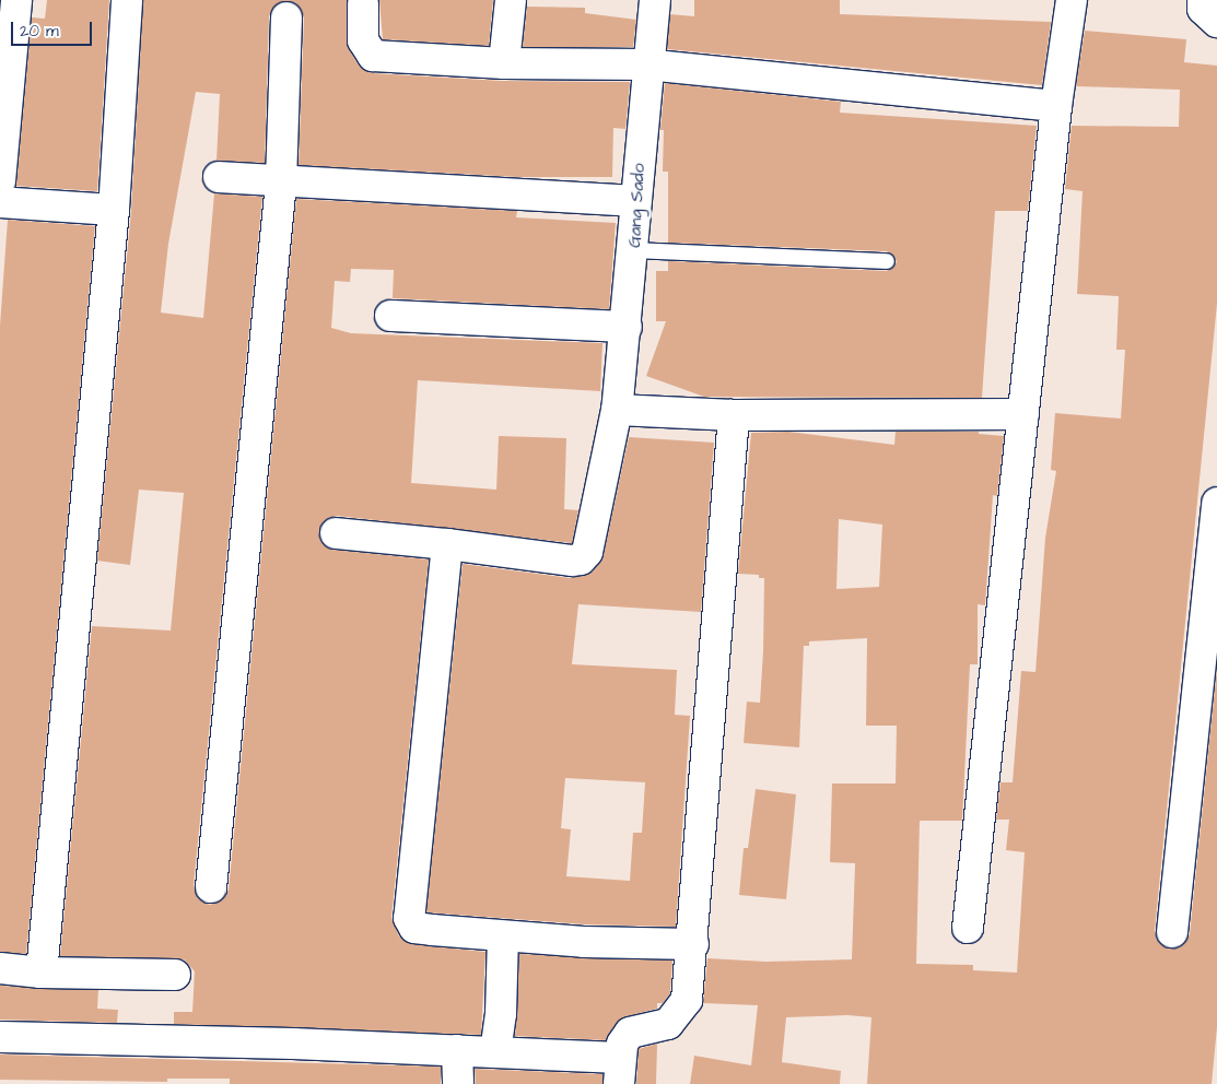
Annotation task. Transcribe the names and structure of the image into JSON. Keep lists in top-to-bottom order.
{
  "streets": {
    "street": ["Gang Sado"]
  },
  "scale_bar": "20 m"
}
